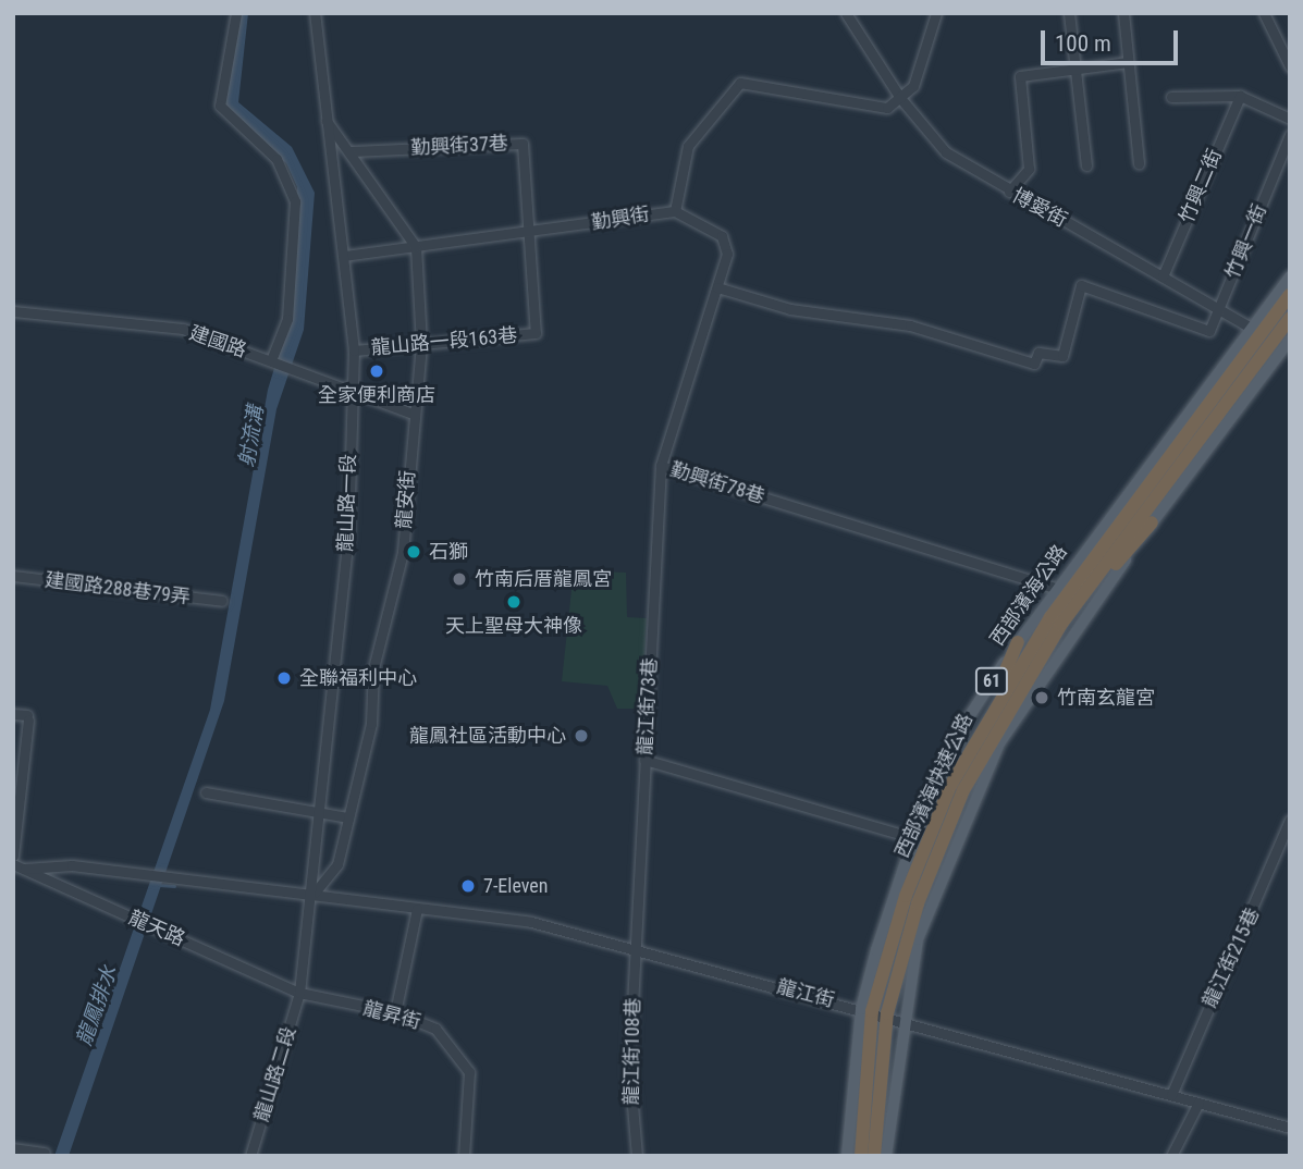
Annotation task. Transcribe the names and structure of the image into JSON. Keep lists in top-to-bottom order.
{
  "streets": {
    "highway": ["61", "西部濱海快速公路"],
    "main road": ["西部濱海公路"],
    "street": [
      "勤興街37巷",
      "竹興二街",
      "博愛街",
      "勤興街",
      "竹興一街",
      "建國路",
      "龍山路一段163巷",
      "勤興街78巷",
      "龍安街",
      "龍山路一段",
      "建國路288巷79弄",
      "龍江街73巷",
      "龍天路",
      "龍江街215巷",
      "龍江街",
      "龍昇街",
      "龍江街108巷",
      "龍山路二段"
    ]
  },
  "crossings": [
    ["勤興街37巷", "勤興街"],
    ["勤興街37巷", "龍山路一段163巷"],
    ["竹興二街", "博愛街"],
    ["博愛街", "勤興街"],
    ["博愛街", "竹興一街"],
    ["博愛街", "西部濱海公路"],
    ["博愛街", "西部濱海快速公路"],
    ["勤興街", "龍山路一段163巷"],
    ["勤興街", "勤興街78巷"],
    ["勤興街", "龍安街"],
    ["勤興街", "龍山路一段"],
    ["建國路", "龍安街"],
    ["建國路", "龍山路一段"],
    ["龍山路一段163巷", "龍安街"],
    ["龍山路一段163巷", "龍山路一段"],
    ["勤興街78巷", "西部濱海公路"],
    ["勤興街78巷", "龍江街73巷"],
    ["龍安街", "龍山路一段"],
    ["龍安街", "龍江街"],
    ["龍山路一段", "龍天路"],
    ["龍山路一段", "龍江街"],
    ["龍山路一段", "龍昇街"],
    ["龍山路一段", "龍山路二段"],
    ["西部濱海公路", "西部濱海快速公路"],
    ["西部濱海公路", "龍江街"],
    ["龍江街73巷", "龍江街"],
    ["龍江街73巷", "龍江街108巷"],
    ["西部濱海快速公路", "龍江街"],
    ["龍天路", "龍江街"],
    ["龍天路", "龍昇街"],
    ["龍天路", "龍山路二段"],
    ["龍江街215巷", "龍江街"],
    ["龍江街", "龍江街108巷"],
    ["龍昇街", "龍山路二段"]
  ],
  "water": ["射流溝", "龍鳳排水"],
  "places": [
    "全家便利商店",
    "石獅",
    "竹南后厝龍鳳宮",
    "天上聖母大神像",
    "全聯福利中心",
    "竹南玄龍宮",
    "龍鳳社區活動中心",
    "7-Eleven"
  ],
  "scale_bar": "100 m"
}
